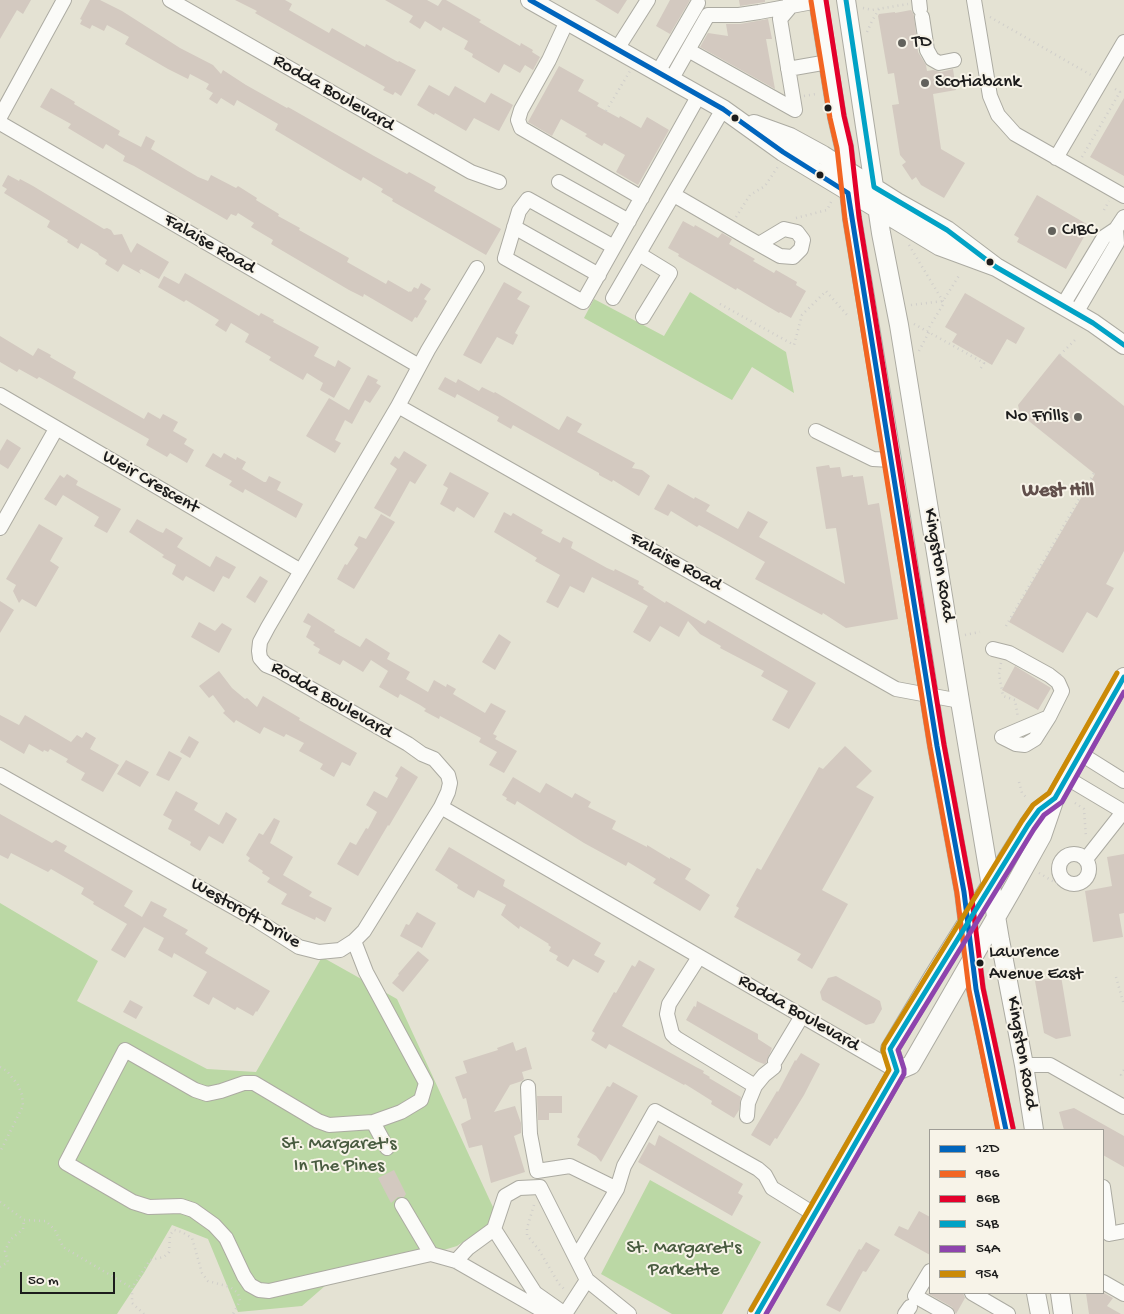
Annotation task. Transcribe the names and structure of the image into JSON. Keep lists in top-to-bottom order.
{
  "streets": {
    "main road": ["Kingston Road"],
    "street": [
      "Rodda Boulevard",
      "Falaise Road",
      "Weir Crescent",
      "Westcroft Drive"
    ]
  },
  "crossings": [
    ["Rodda Boulevard", "Falaise Road"],
    ["Rodda Boulevard", "Weir Crescent"],
    ["Rodda Boulevard", "Westcroft Drive"],
    ["Falaise Road", "Kingston Road"]
  ],
  "districts": ["West Hill"],
  "parks": ["St. Margaret's In The Pines", "St. Margaret's Parkette"],
  "places": [
    "TD",
    "Scotiabank",
    "CIBC",
    "No Frills",
    "Lawrence Avenue East"
  ],
  "lines": [
    "transit line 12D",
    "transit line 86B",
    "transit line 54B",
    "transit line 986",
    "transit line 954",
    "transit line 54A"
  ],
  "legend": [
    "12D",
    "986",
    "86B",
    "54B",
    "54A",
    "954"
  ],
  "scale_bar": "50 m"
}
